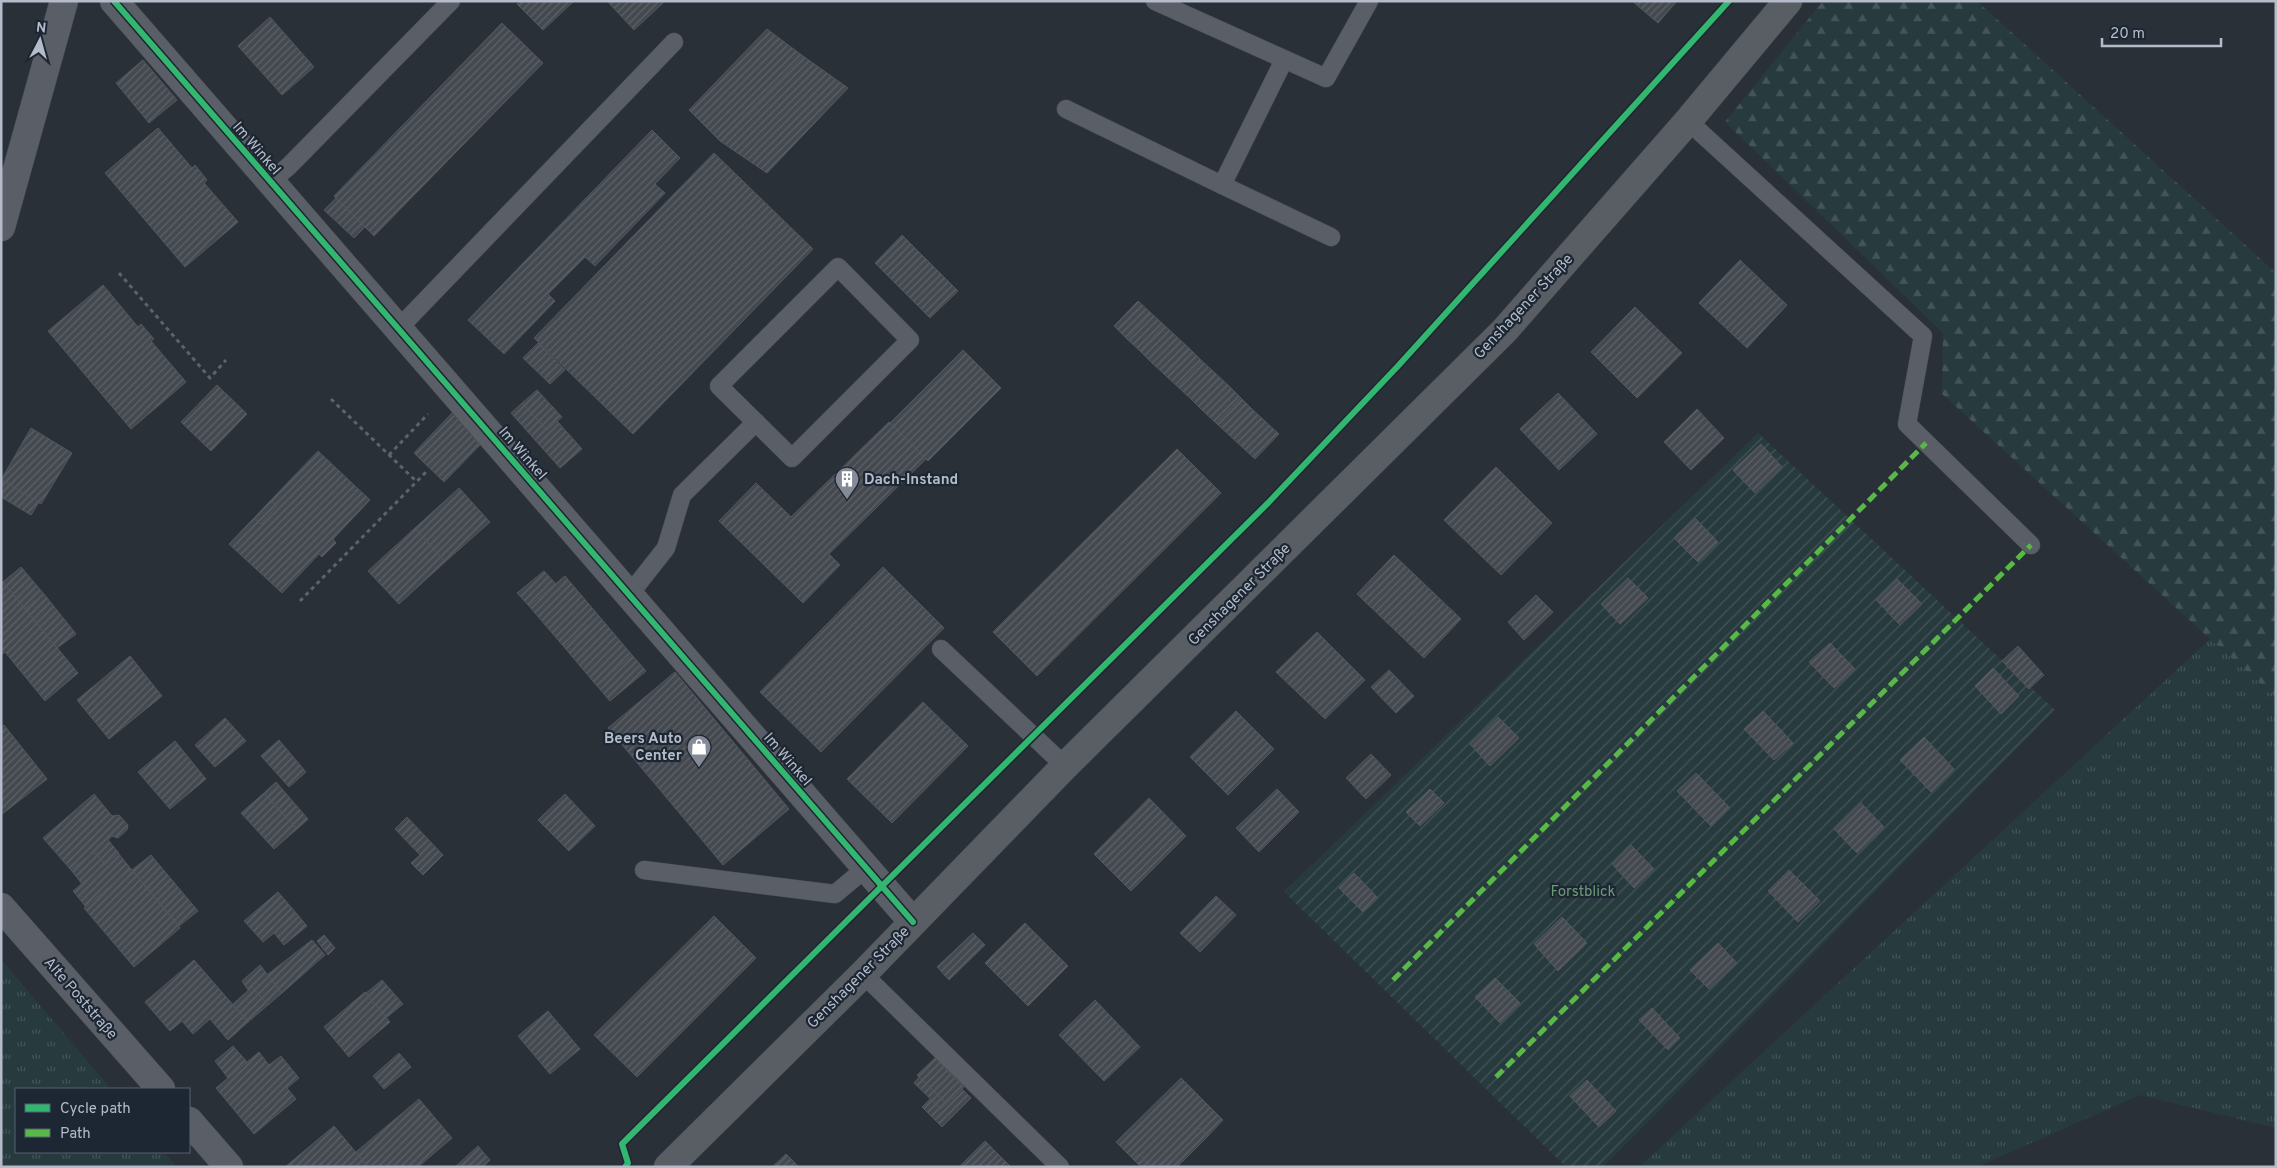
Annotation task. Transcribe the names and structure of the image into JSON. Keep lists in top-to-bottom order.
{
  "streets": {
    "main road": ["Genshagener Straße"],
    "street": ["Im Winkel", "Alte Poststraße"]
  },
  "crossings": [
    ["Im Winkel", "Genshagener Straße"]
  ],
  "parks": ["Forstblick"],
  "places": {
    "building": ["Dach-Instand"],
    "shop": ["Beers Auto Center"]
  },
  "legend": ["Cycle path", "Path"],
  "scale_bar": "20 m",
  "north": "top"
}
